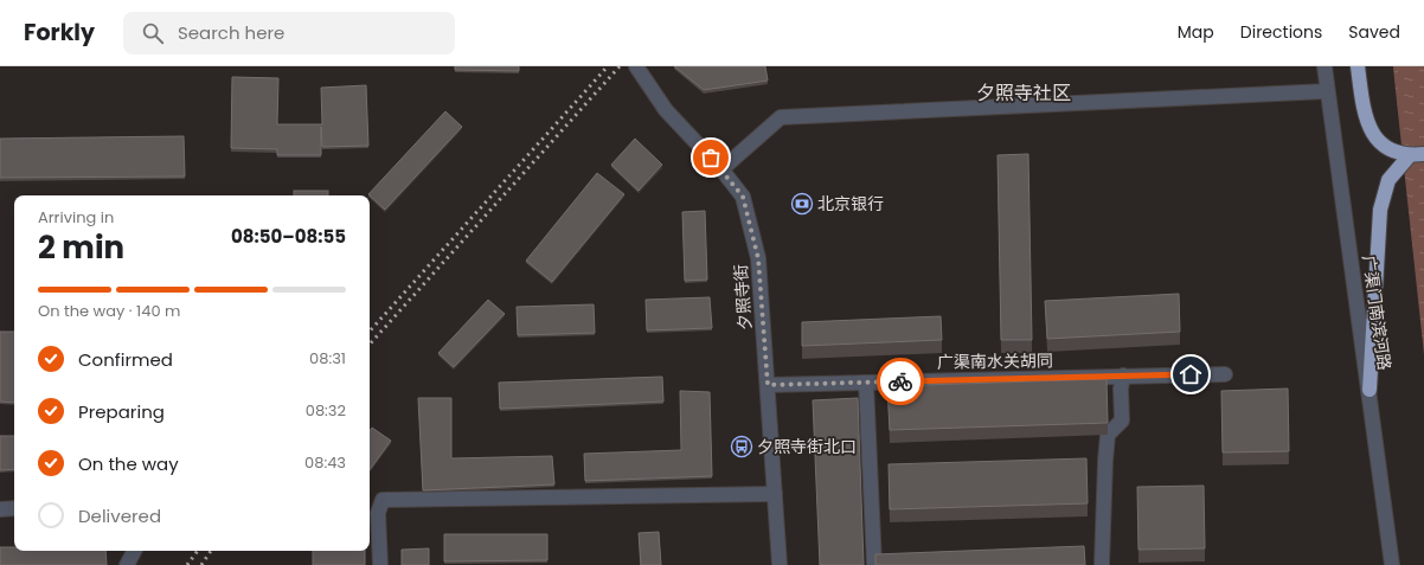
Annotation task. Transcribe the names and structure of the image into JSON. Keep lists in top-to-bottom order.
{
  "streets": {
    "street": ["夕照寺街", "广渠门南滨河路", "广渠南水关胡同"]
  },
  "crossings": [
    ["夕照寺街", "广渠南水关胡同"]
  ],
  "districts": ["夕照寺社区"],
  "places": {
    "bank": ["北京银行"],
    "bus stop": ["夕照寺街北口"]
  },
  "page": {
    "header": "Forkly",
    "search": "Search here",
    "nav": ["Map", "Directions", "Saved"],
    "heading": ["2 min", "Arriving in", "08:50–08:55"],
    "bar": "On the way · 140 m",
    "list": [
      ["Confirmed", "08:31"],
      ["Preparing", "08:32"],
      ["On the way", "08:43"],
      "Delivered"
    ]
  }
}
